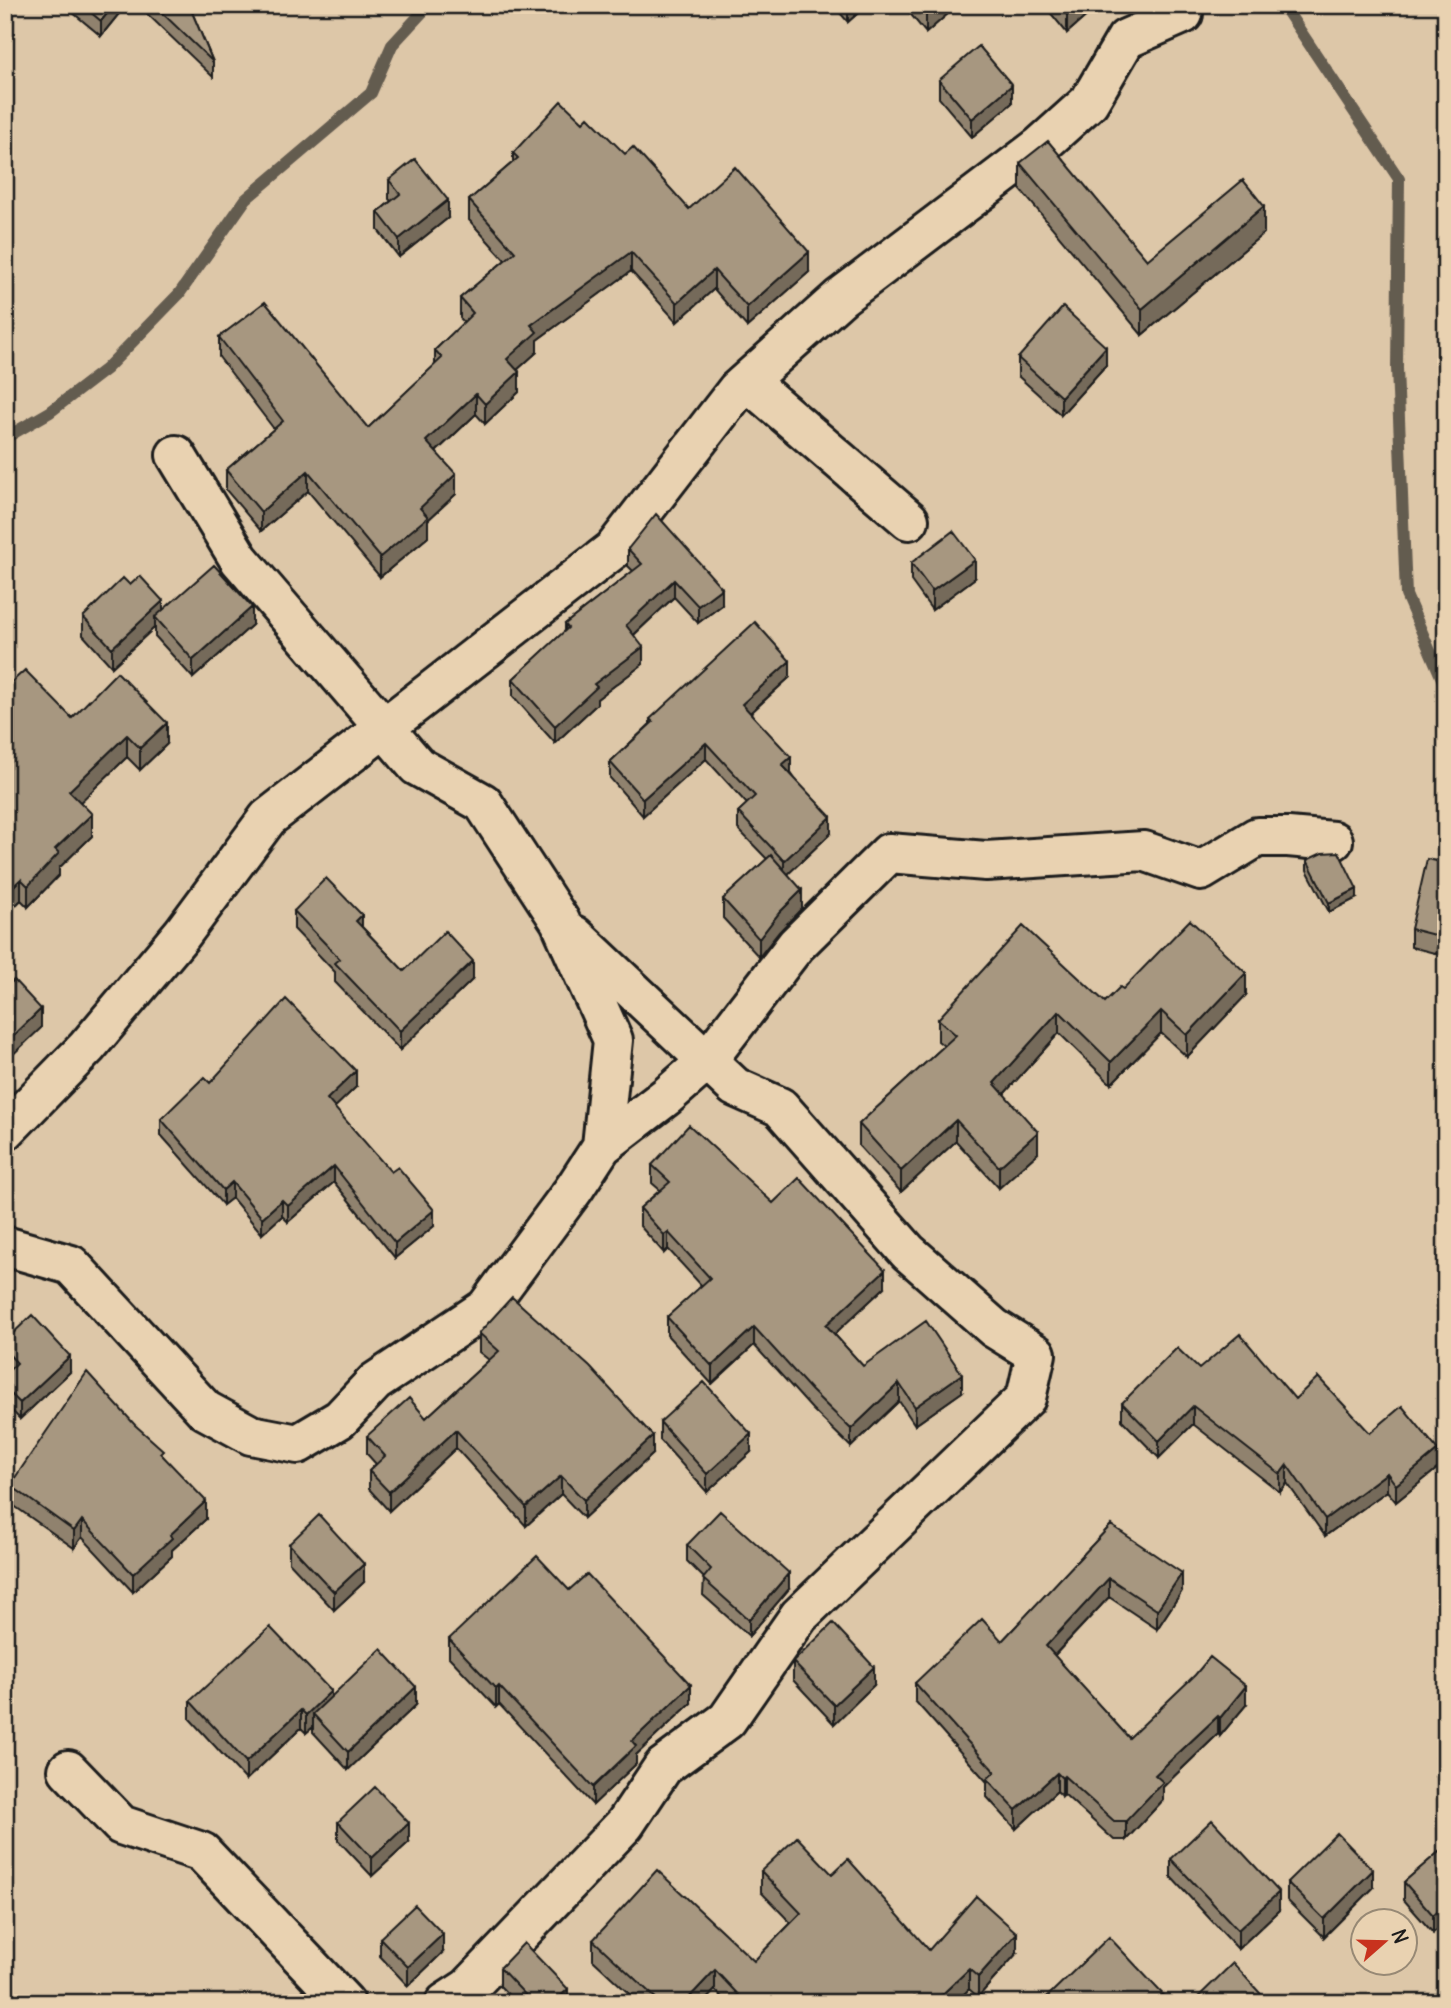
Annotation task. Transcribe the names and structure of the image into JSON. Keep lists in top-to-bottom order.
{
  "north": "right"
}
